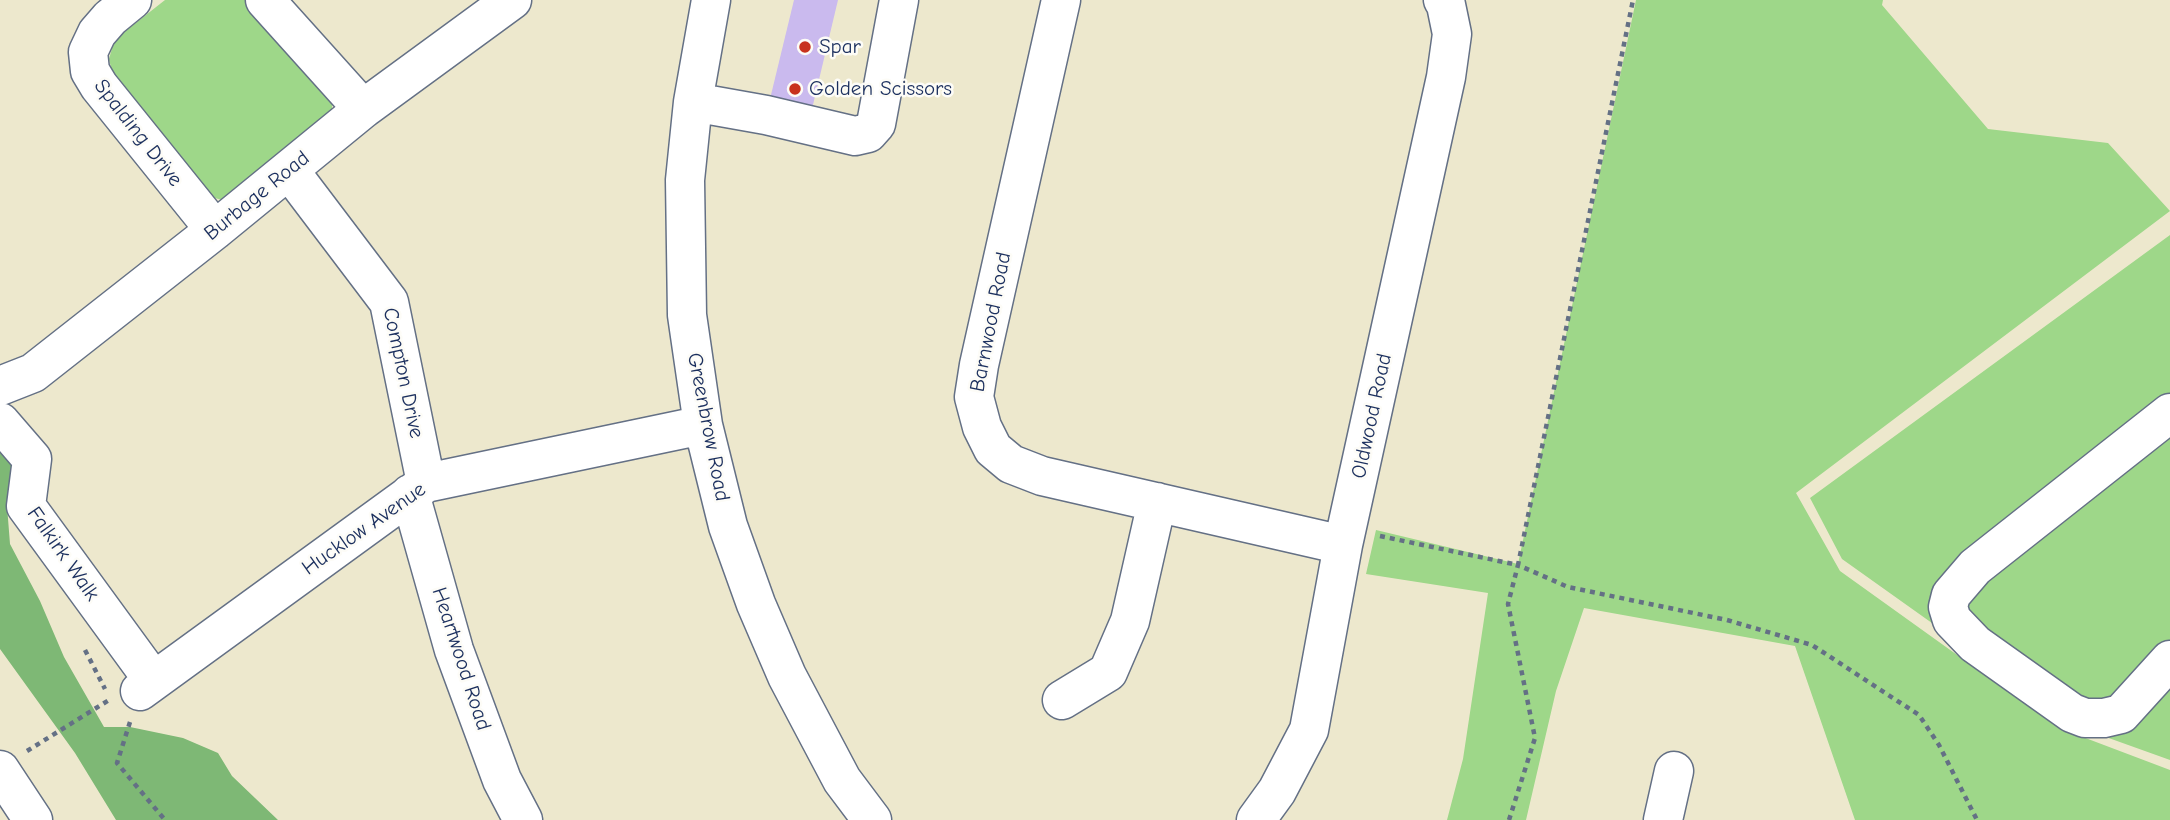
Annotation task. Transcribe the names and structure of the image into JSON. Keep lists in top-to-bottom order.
{
  "streets": {
    "main road": [
      "Spalding Drive",
      "Burbage Road",
      "Barnwood Road",
      "Compton Drive",
      "Oldwood Road",
      "Greenbrow Road",
      "Hucklow Avenue",
      "Falkirk Walk",
      "Heartwood Road"
    ]
  },
  "crossings": [
    ["Spalding Drive", "Burbage Road"],
    ["Burbage Road", "Compton Drive"],
    ["Barnwood Road", "Oldwood Road"],
    ["Compton Drive", "Hucklow Avenue"],
    ["Compton Drive", "Heartwood Road"],
    ["Greenbrow Road", "Hucklow Avenue"],
    ["Hucklow Avenue", "Falkirk Walk"],
    ["Hucklow Avenue", "Heartwood Road"]
  ],
  "places": ["Spar", "Golden Scissors"]
}
